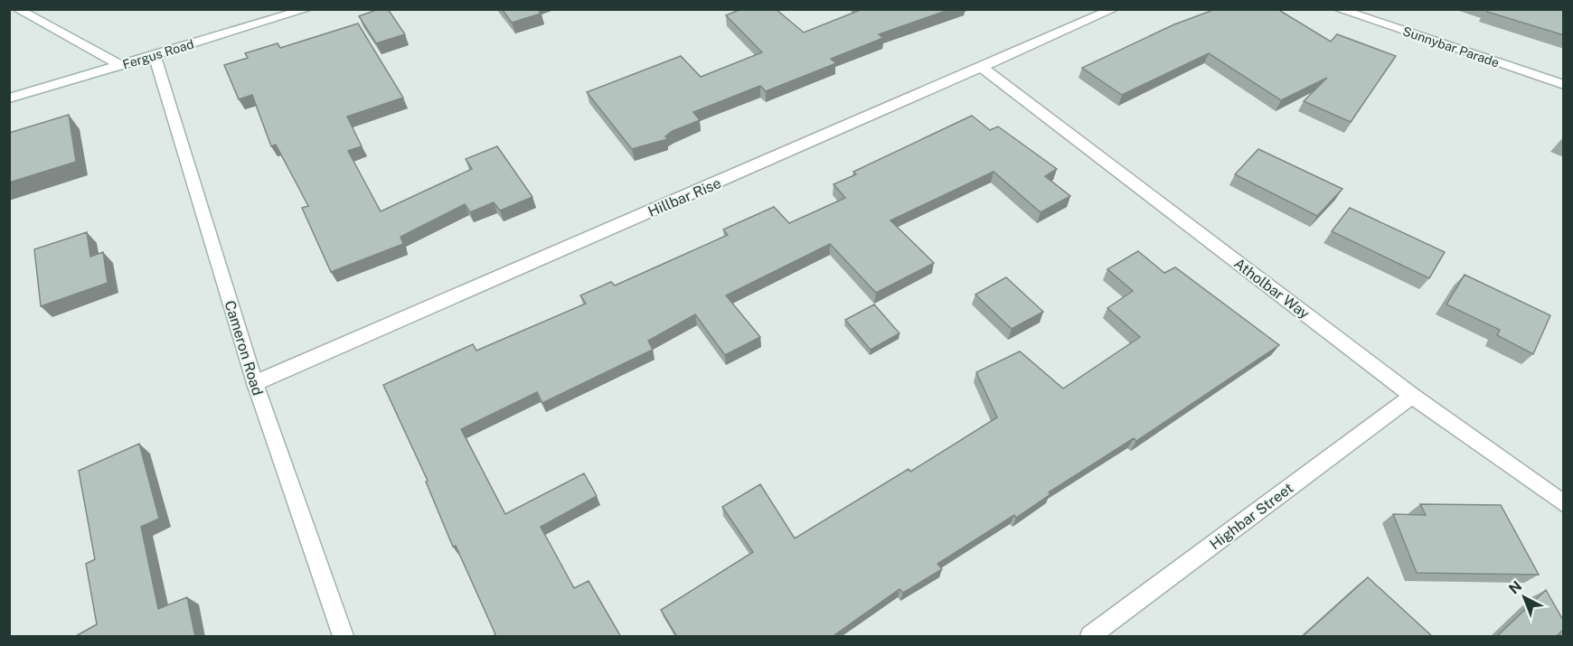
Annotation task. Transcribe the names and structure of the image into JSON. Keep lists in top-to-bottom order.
{
  "streets": {
    "street": [
      "Sunnybar Parade",
      "Fergus Road",
      "Hillbar Rise",
      "Atholbar Way",
      "Cameron Road",
      "Highbar Street"
    ]
  },
  "crossings": [
    ["Fergus Road", "Cameron Road"],
    ["Hillbar Rise", "Atholbar Way"],
    ["Hillbar Rise", "Cameron Road"],
    ["Atholbar Way", "Highbar Street"]
  ],
  "north": "top left"
}
